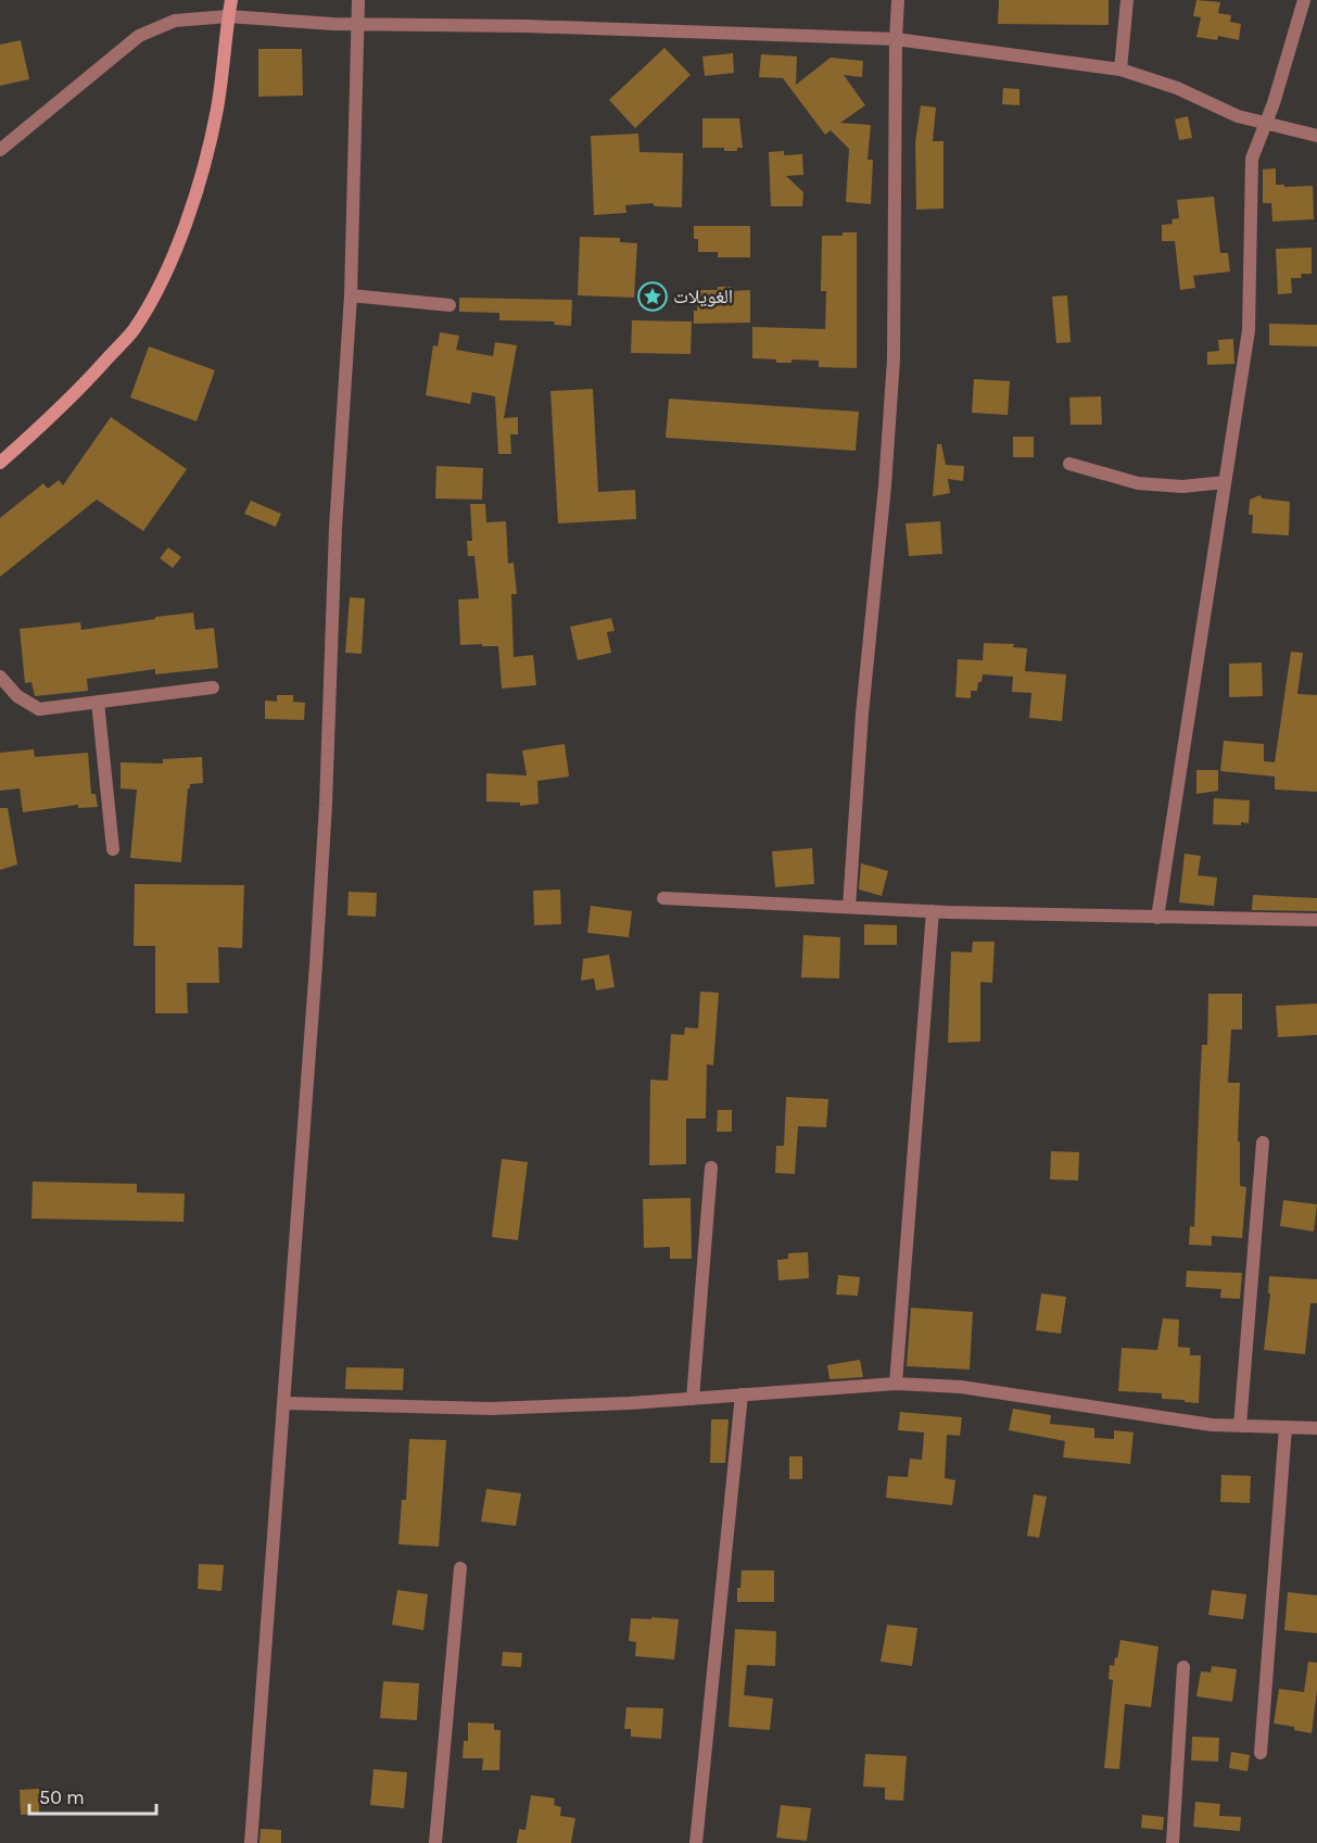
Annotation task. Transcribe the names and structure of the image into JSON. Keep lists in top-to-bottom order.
{
  "places": {
    "place": ["الغويلات"]
  },
  "scale_bar": "50 m"
}
